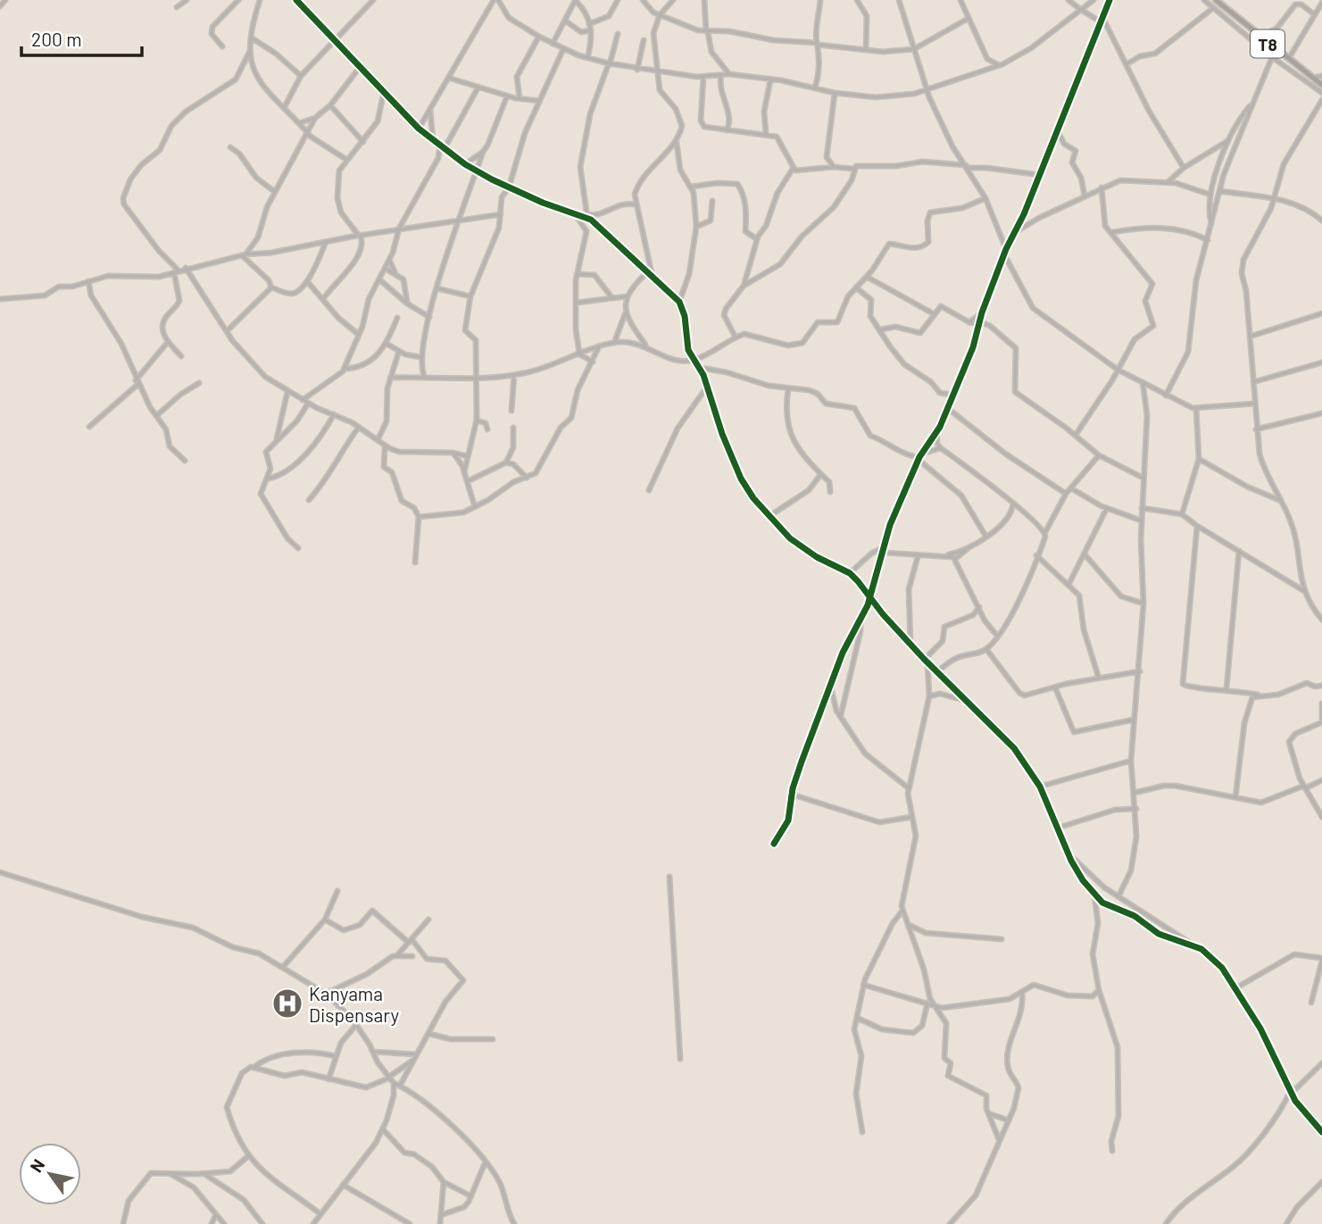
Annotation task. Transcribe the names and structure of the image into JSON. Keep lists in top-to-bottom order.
{
  "streets": {
    "main road": ["T8"]
  },
  "places": {
    "hospital": ["Kanyama Dispensary"]
  },
  "scale_bar": "200 m",
  "north": "top left"
}
